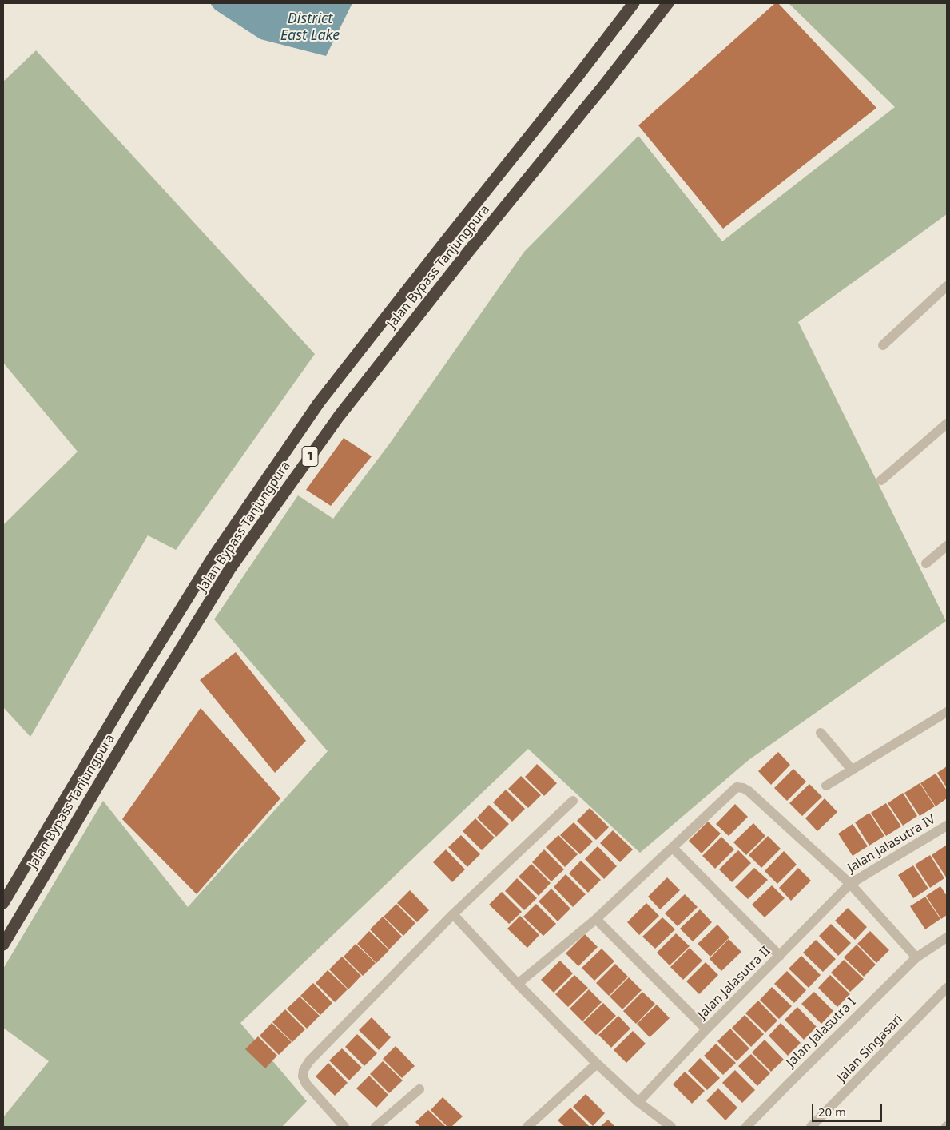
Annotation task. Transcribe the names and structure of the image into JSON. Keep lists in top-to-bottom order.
{
  "streets": {
    "highway": ["Jalan Bypass Tanjungpura", "1"],
    "street": [
      "Jalan Jalasutra IV",
      "Jalan Jalasutra II",
      "Jalan Jalasutra I",
      "Jalan Singasari"
    ]
  },
  "crossings": [
    ["Jalan Jalasutra IV", "Jalan Jalasutra II"]
  ],
  "water": ["District East Lake"],
  "scale_bar": "20 m"
}
